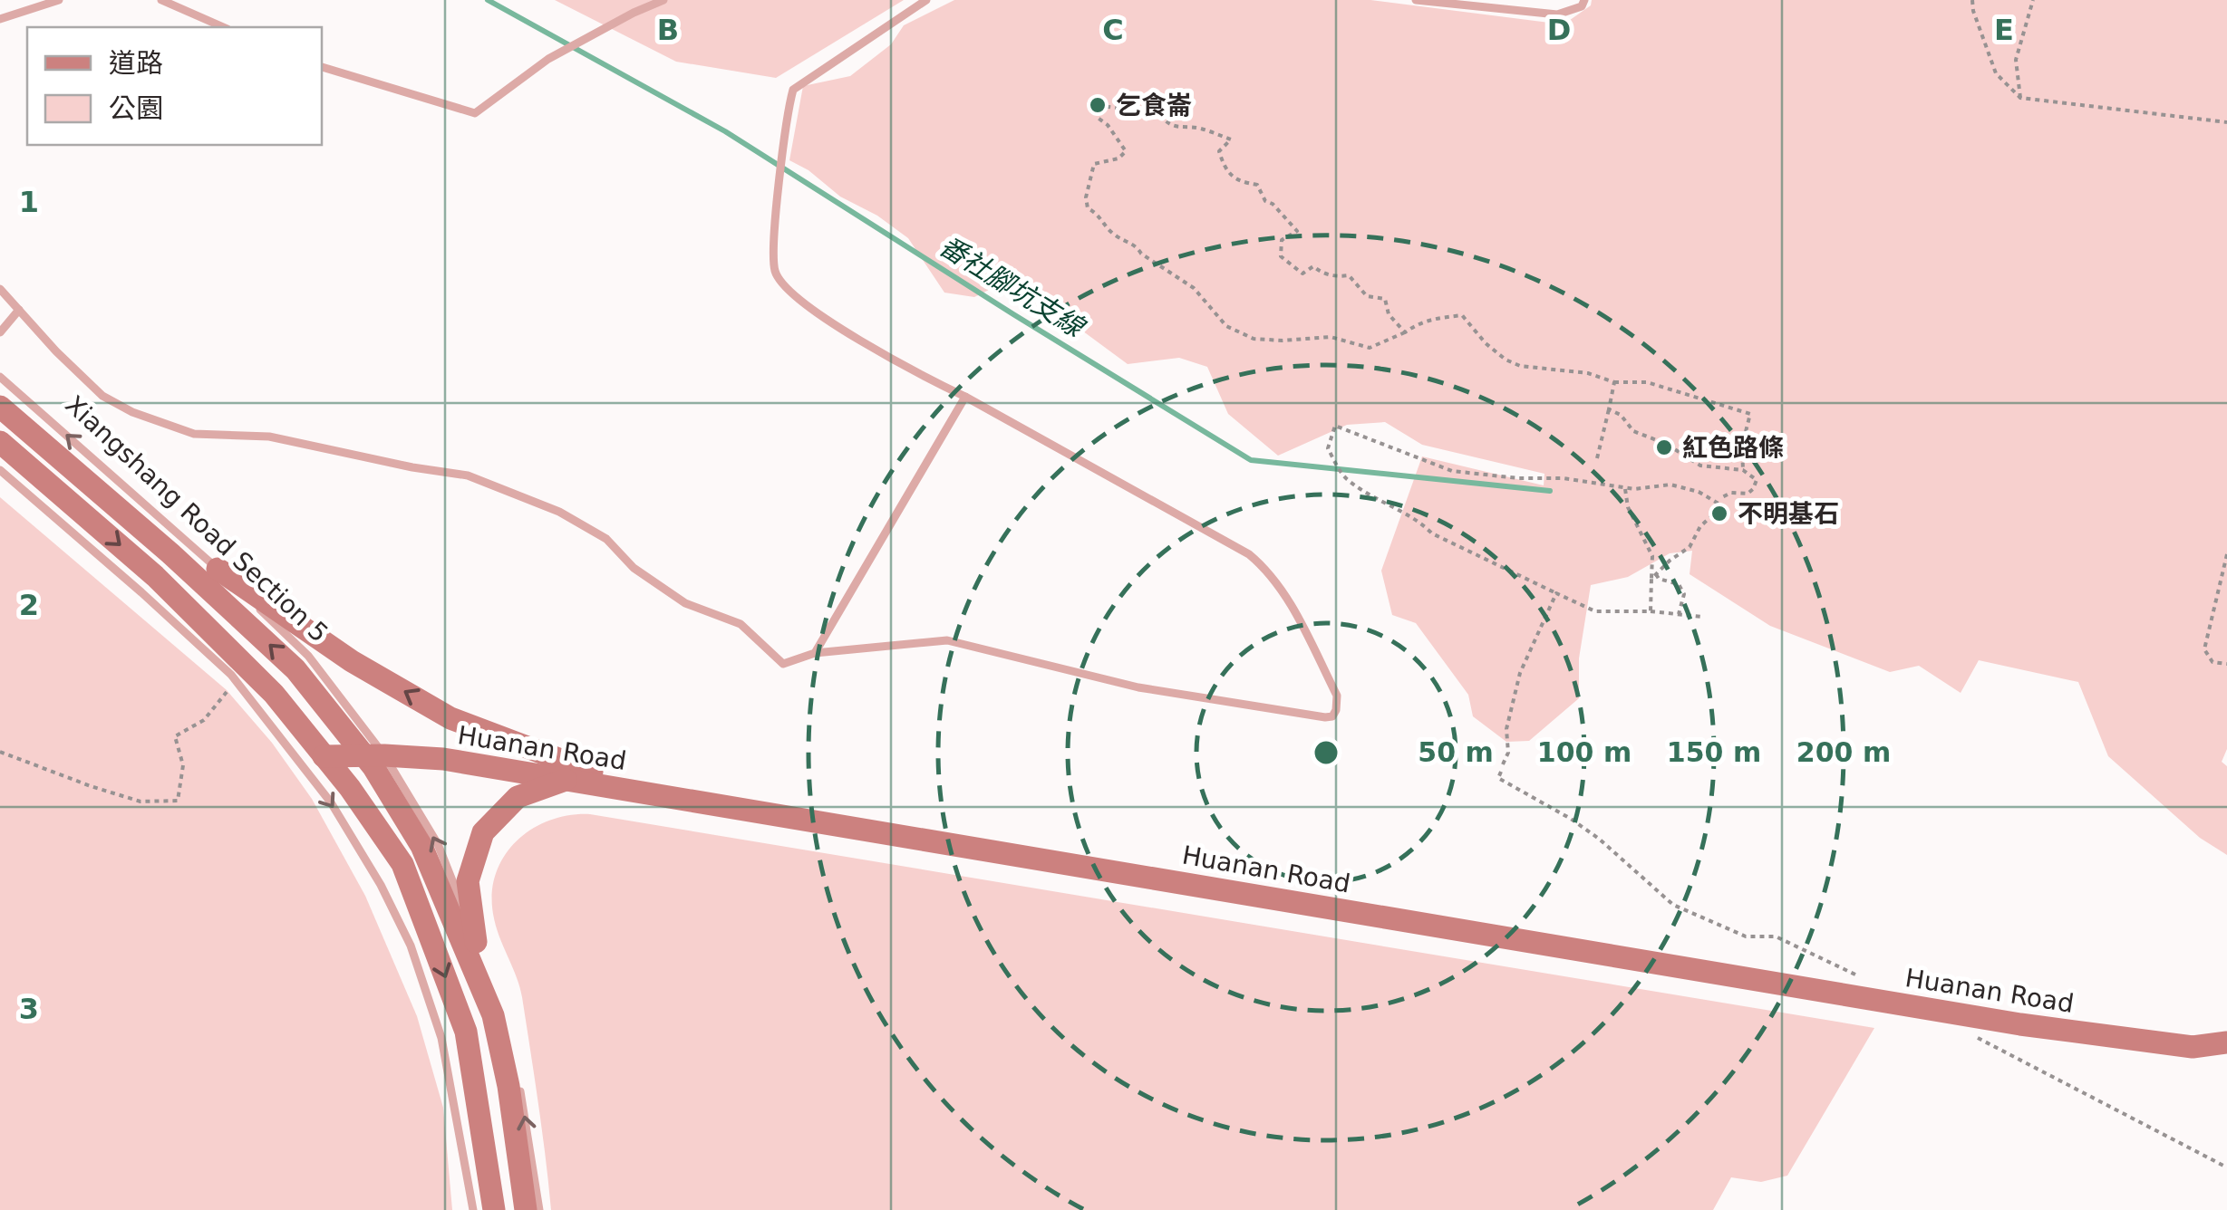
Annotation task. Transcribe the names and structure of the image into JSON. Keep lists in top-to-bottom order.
{
  "streets": {
    "street": ["Xiangshang Road Section 5", "Huanan Road"]
  },
  "crossings": [
    ["Xiangshang Road Section 5", "Huanan Road"]
  ],
  "water": ["番社腳坑支線"],
  "places": ["乞食崙", "紅色路條", "不明基石"],
  "legend": ["道路", "公園"],
  "grid": {
    "columns": [
      "B",
      "C",
      "D",
      "E"
    ],
    "rows": ["1", "2", "3"]
  },
  "rings": [
    "50 m",
    "100 m",
    "150 m",
    "200 m"
  ]
}
